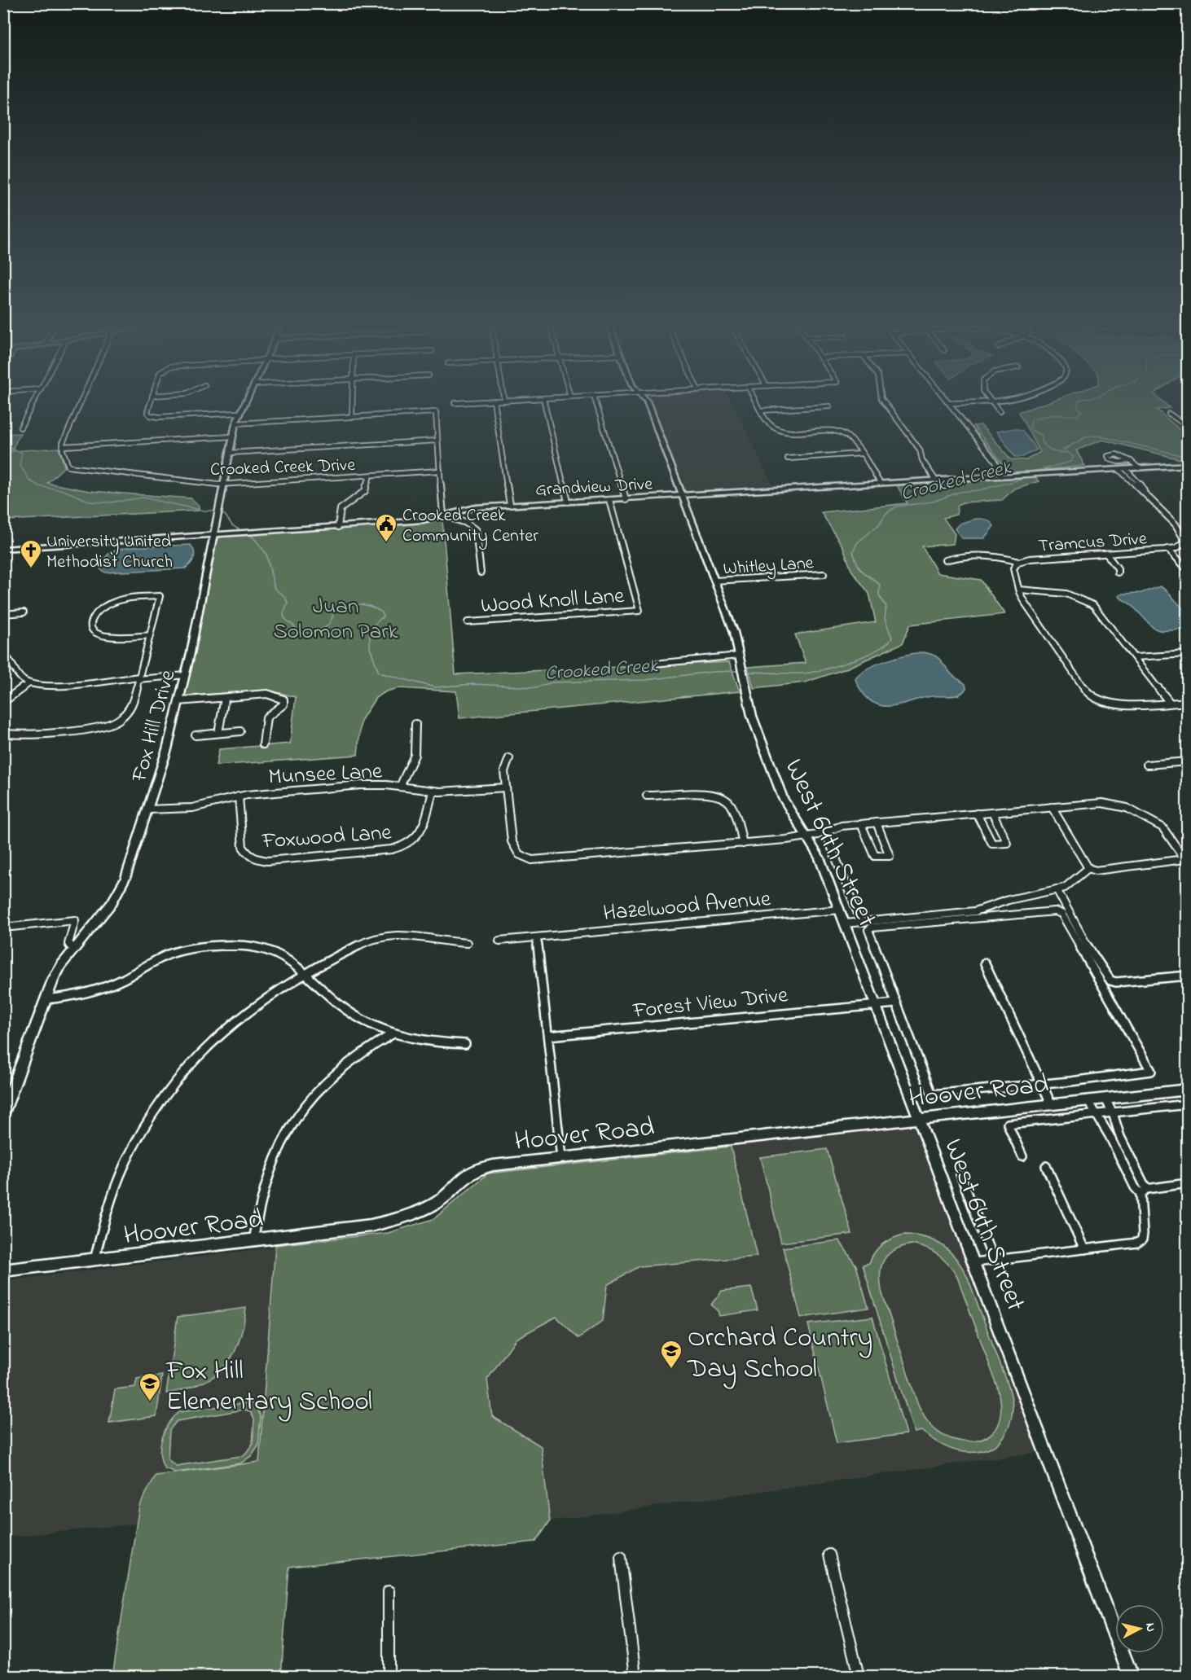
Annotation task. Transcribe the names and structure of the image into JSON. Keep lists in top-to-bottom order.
{
  "streets": {
    "street": [
      "Crooked Creek Drive",
      "Grandview Drive",
      "Tramcus Drive",
      "Whitley Lane",
      "Wood Knoll Lane",
      "Fox Hill Drive",
      "Munsee Lane",
      "Foxwood Lane",
      "West 64th Street",
      "Hazelwood Avenue",
      "Forest View Drive",
      "Hoover Road"
    ]
  },
  "crossings": [
    ["Crooked Creek Drive", "Fox Hill Drive"],
    ["Grandview Drive", "Wood Knoll Lane"],
    ["Grandview Drive", "Fox Hill Drive"],
    ["Grandview Drive", "West 64th Street"],
    ["Whitley Lane", "West 64th Street"],
    ["Fox Hill Drive", "Munsee Lane"],
    ["Munsee Lane", "Foxwood Lane"],
    ["West 64th Street", "Hazelwood Avenue"],
    ["West 64th Street", "Forest View Drive"],
    ["West 64th Street", "Hoover Road"]
  ],
  "water": ["Crooked Creek"],
  "parks": ["Juan Solomon Park"],
  "places": {
    "public building": ["Crooked Creek Community Center"],
    "church": ["University United Methodist Church"],
    "school or university": ["Orchard Country Day School", "Fox Hill Elementary School"]
  },
  "north": "right"
}
